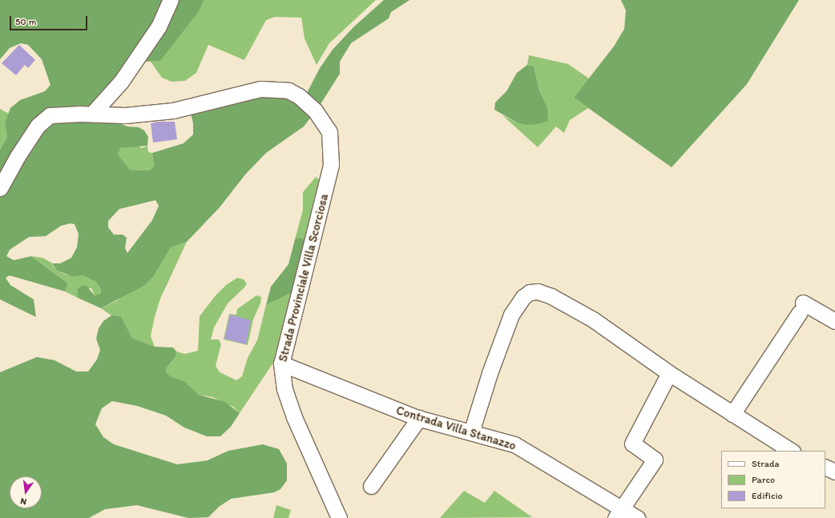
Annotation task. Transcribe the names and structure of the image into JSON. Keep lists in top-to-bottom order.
{
  "streets": {
    "street": ["Strada Provinciale Villa Scorciosa", "Contrada Villa Stanazzo"]
  },
  "crossings": [
    ["Strada Provinciale Villa Scorciosa", "Contrada Villa Stanazzo"]
  ],
  "legend": ["Strada", "Parco", "Edificio"],
  "scale_bar": "50 m",
  "north": "bottom"
}
